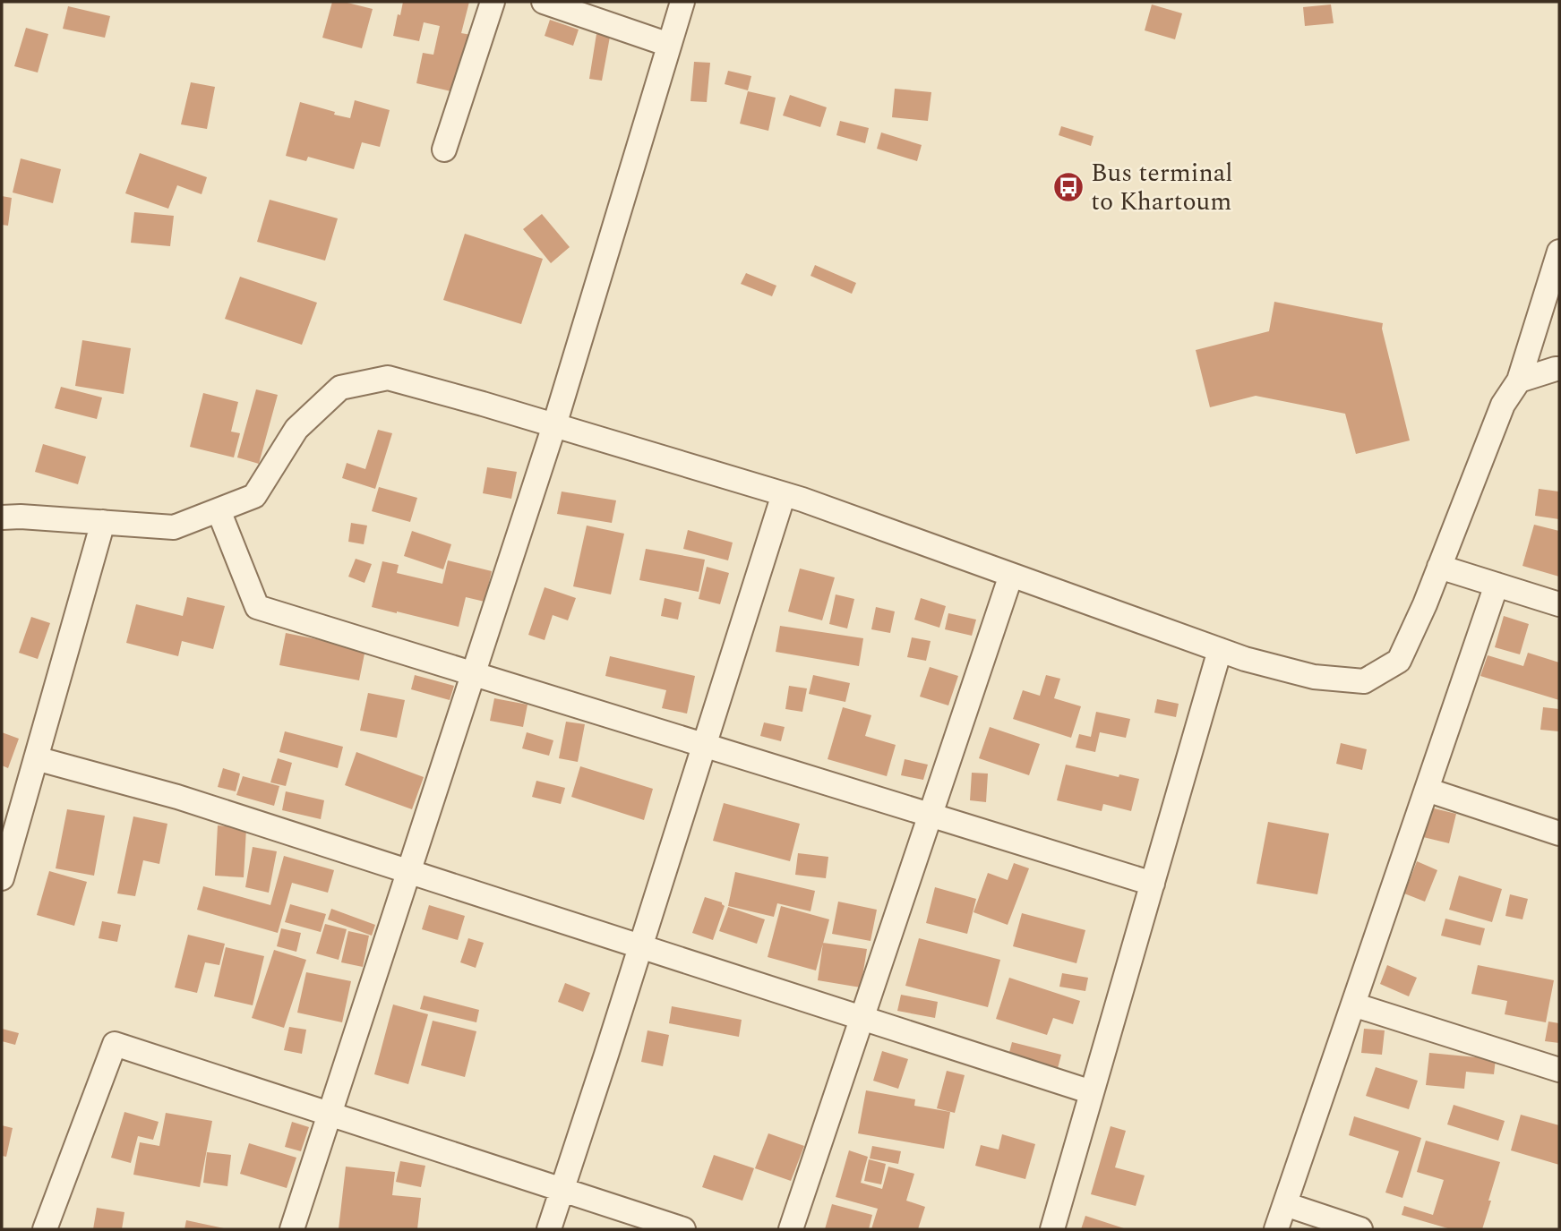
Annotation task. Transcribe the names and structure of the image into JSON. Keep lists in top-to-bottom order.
{
  "places": {
    "bus stop": ["Bus terminal to Khartoum"]
  }
}
